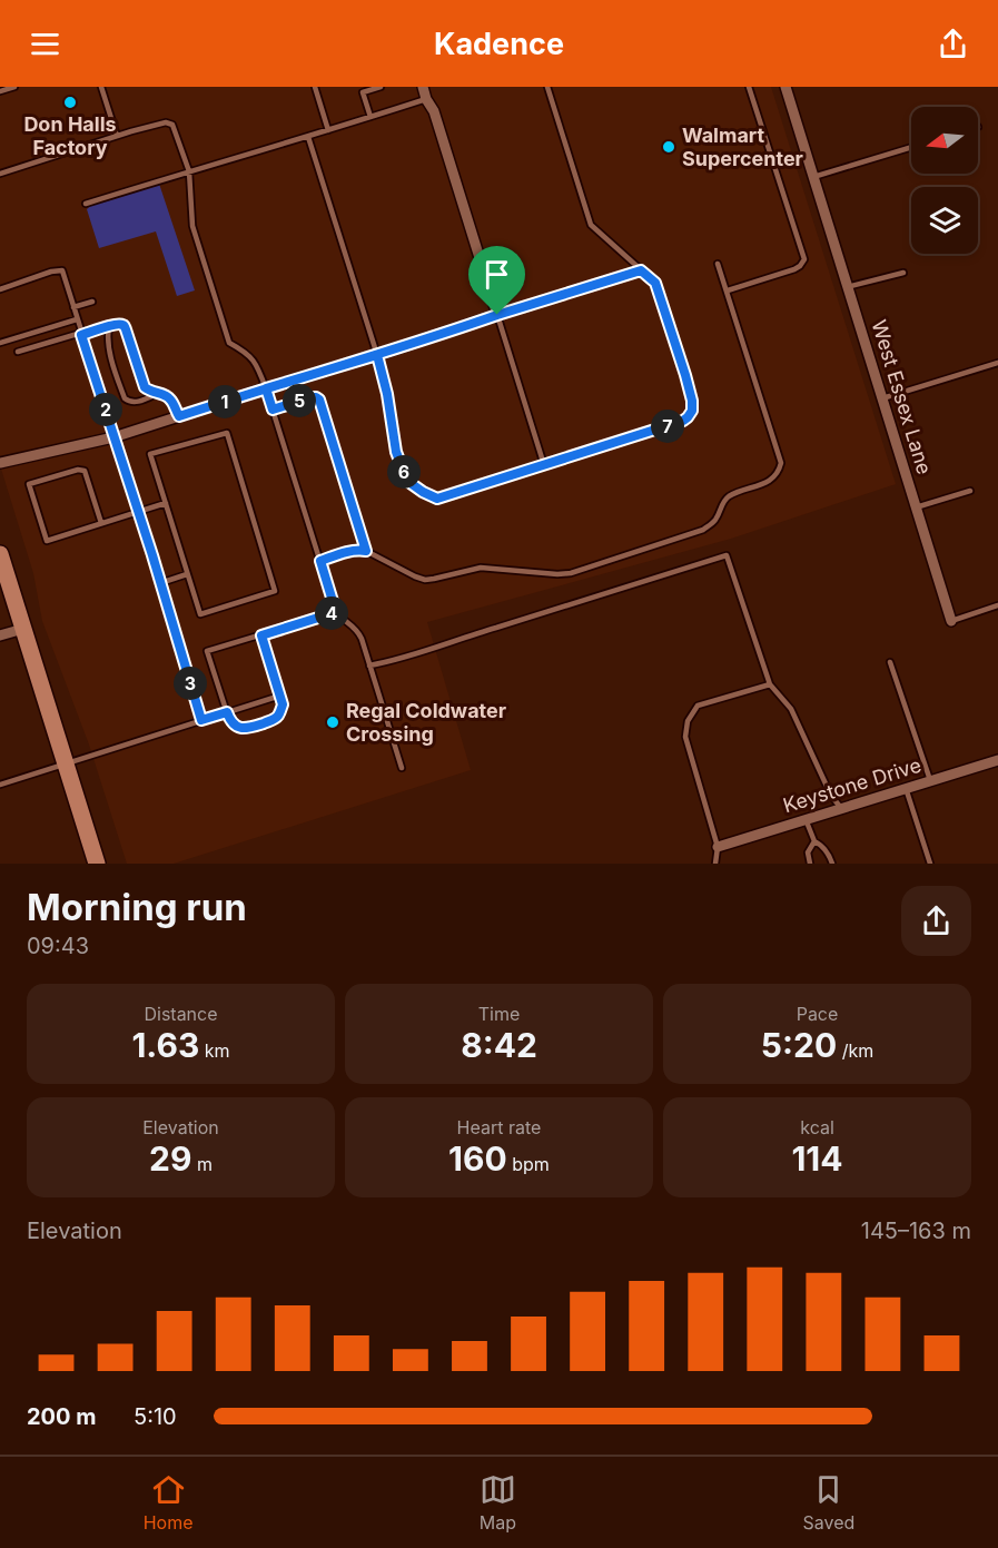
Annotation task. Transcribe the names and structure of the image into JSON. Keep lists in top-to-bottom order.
{
  "streets": {
    "street": ["West Essex Lane", "Keystone Drive"]
  },
  "places": ["Don Halls Factory", "Walmart Supercenter", "Regal Coldwater Crossing"],
  "north": "left",
  "page": {
    "header": "Kadence",
    "pins": [
      "5",
      "1",
      "2",
      "7",
      "6",
      "4",
      "3"
    ],
    "heading": ["Morning run", "09:43"],
    "stats": [
      ["Distance", "1.63 km"],
      ["Time", "8:42"],
      ["Pace", "5:20 /km"],
      ["Elevation", "29 m"],
      ["Heart rate", "160 bpm"],
      ["kcal", "114"]
    ],
    "chart": ["Elevation", "145–163 m"],
    "list": [
      {
        "name": "200 m",
        "note": "5:10"
      }
    ],
    "tabs": ["Home", "Map", "Saved"]
  }
}
